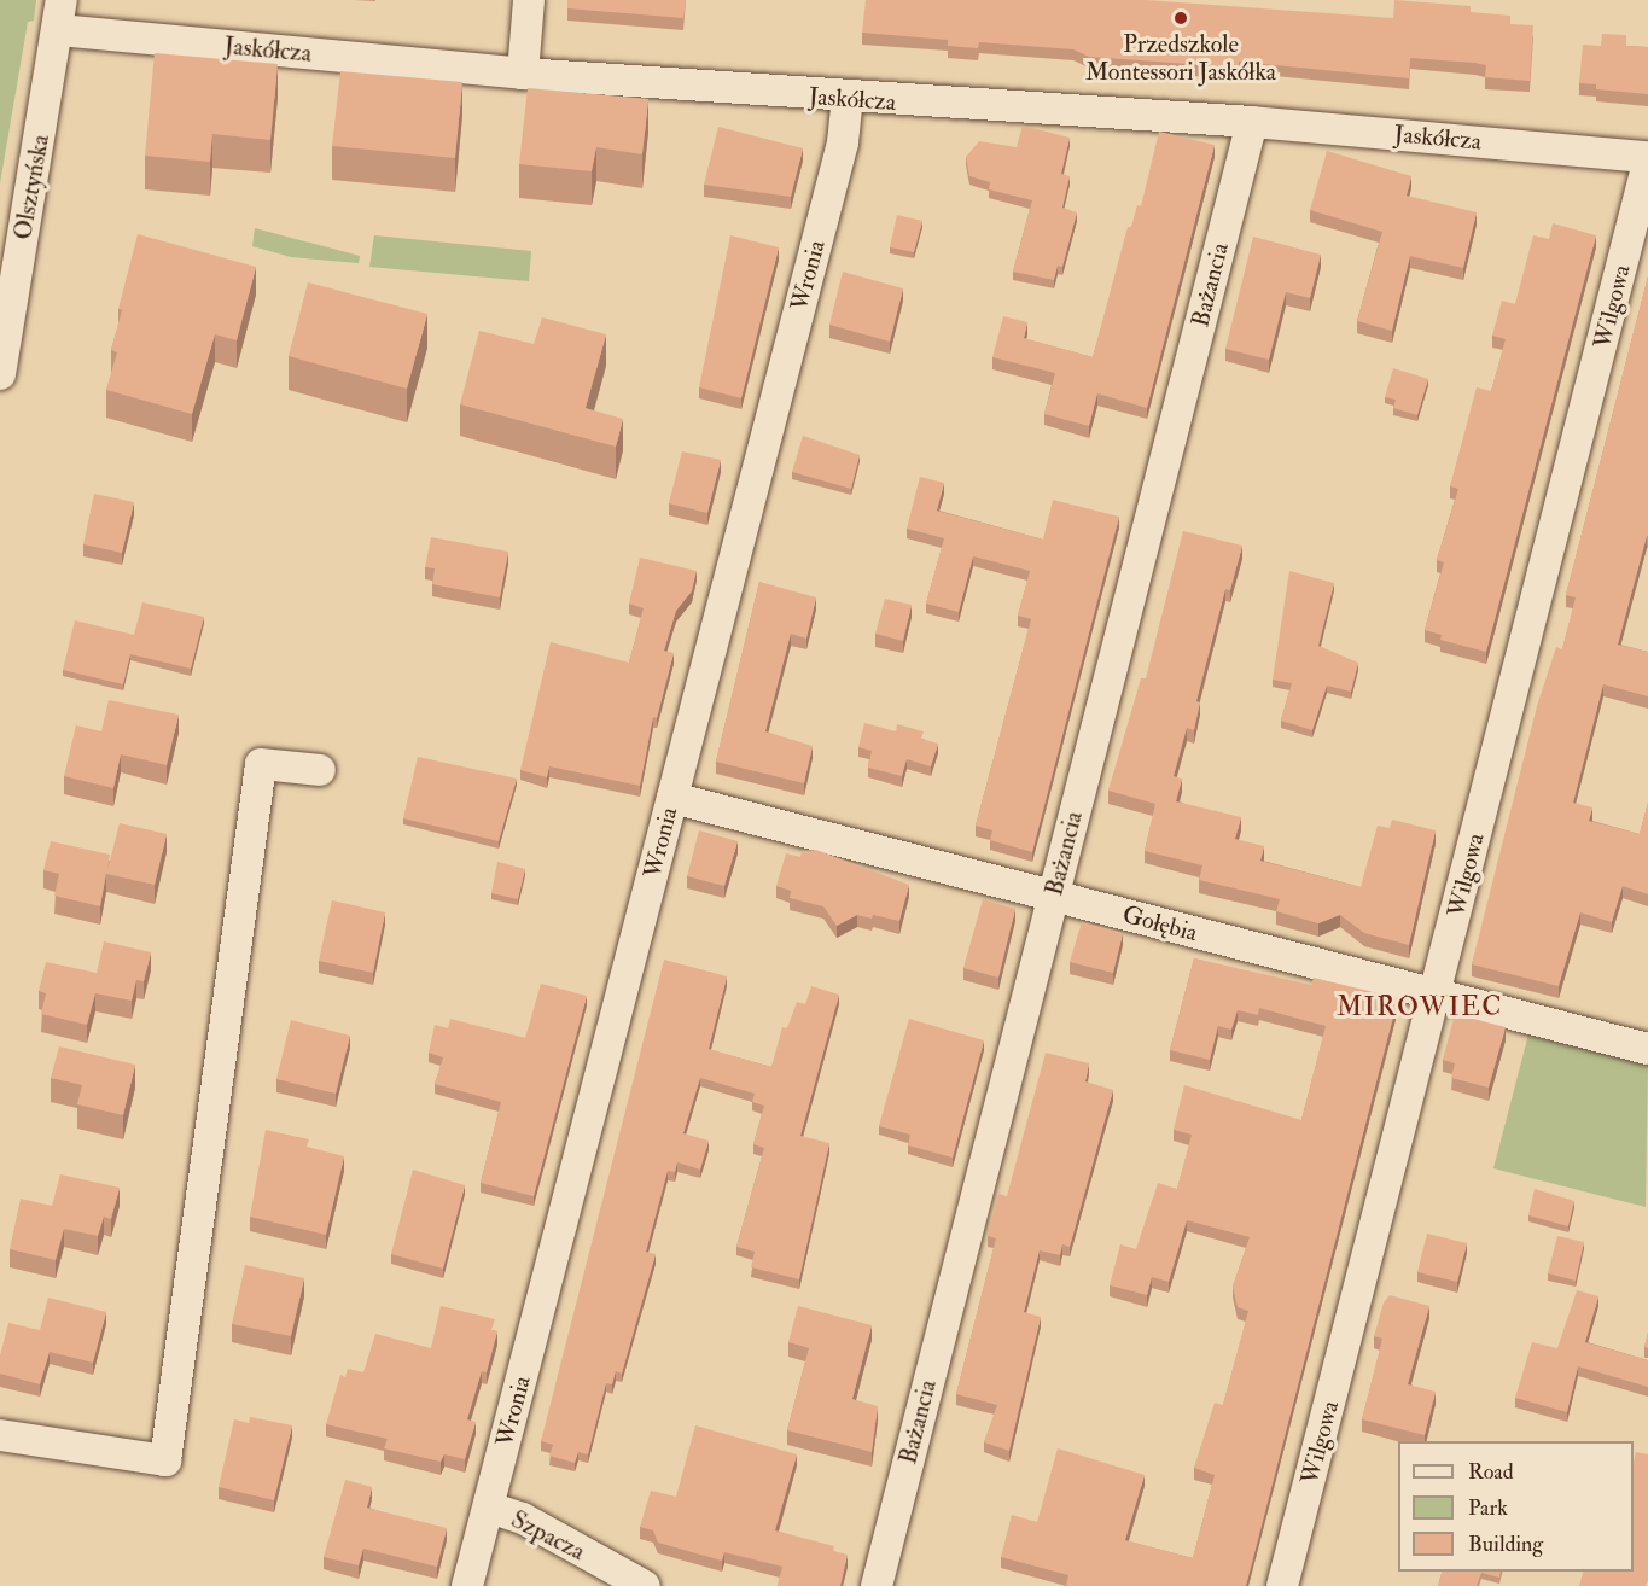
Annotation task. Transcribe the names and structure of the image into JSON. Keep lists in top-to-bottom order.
{
  "streets": {
    "street": [
      "Jaskółcza",
      "Olsztyńska",
      "Wronia",
      "Bażancia",
      "Wilgowa",
      "Gołębia",
      "Szpacza"
    ]
  },
  "crossings": [
    ["Jaskółcza", "Olsztyńska"],
    ["Jaskółcza", "Wronia"],
    ["Jaskółcza", "Bażancia"],
    ["Wronia", "Gołębia"],
    ["Wronia", "Szpacza"],
    ["Bażancia", "Gołębia"],
    ["Wilgowa", "Gołębia"]
  ],
  "districts": ["MIROWIEC"],
  "places": ["Przedszkole Montessori Jaskółka"],
  "legend": ["Road", "Park", "Building"]
}
